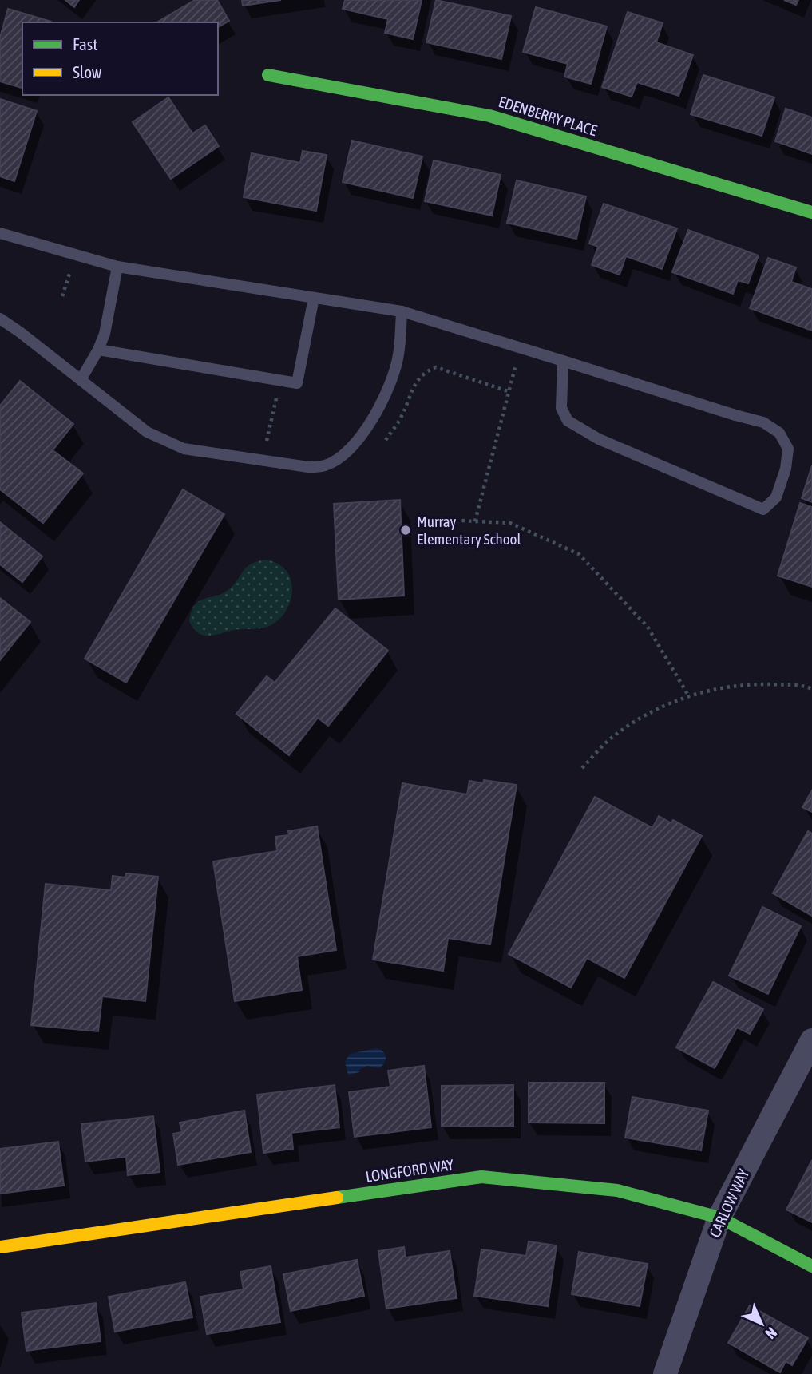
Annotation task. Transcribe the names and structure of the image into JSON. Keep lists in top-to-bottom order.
{
  "streets": {
    "street": ["EDENBERRY PLACE", "LONGFORD WAY", "CARLOW WAY"]
  },
  "crossings": [
    ["LONGFORD WAY", "CARLOW WAY"]
  ],
  "places": ["Murray Elementary School"],
  "legend": ["Fast", "Slow"],
  "north": "bottom right"
}
